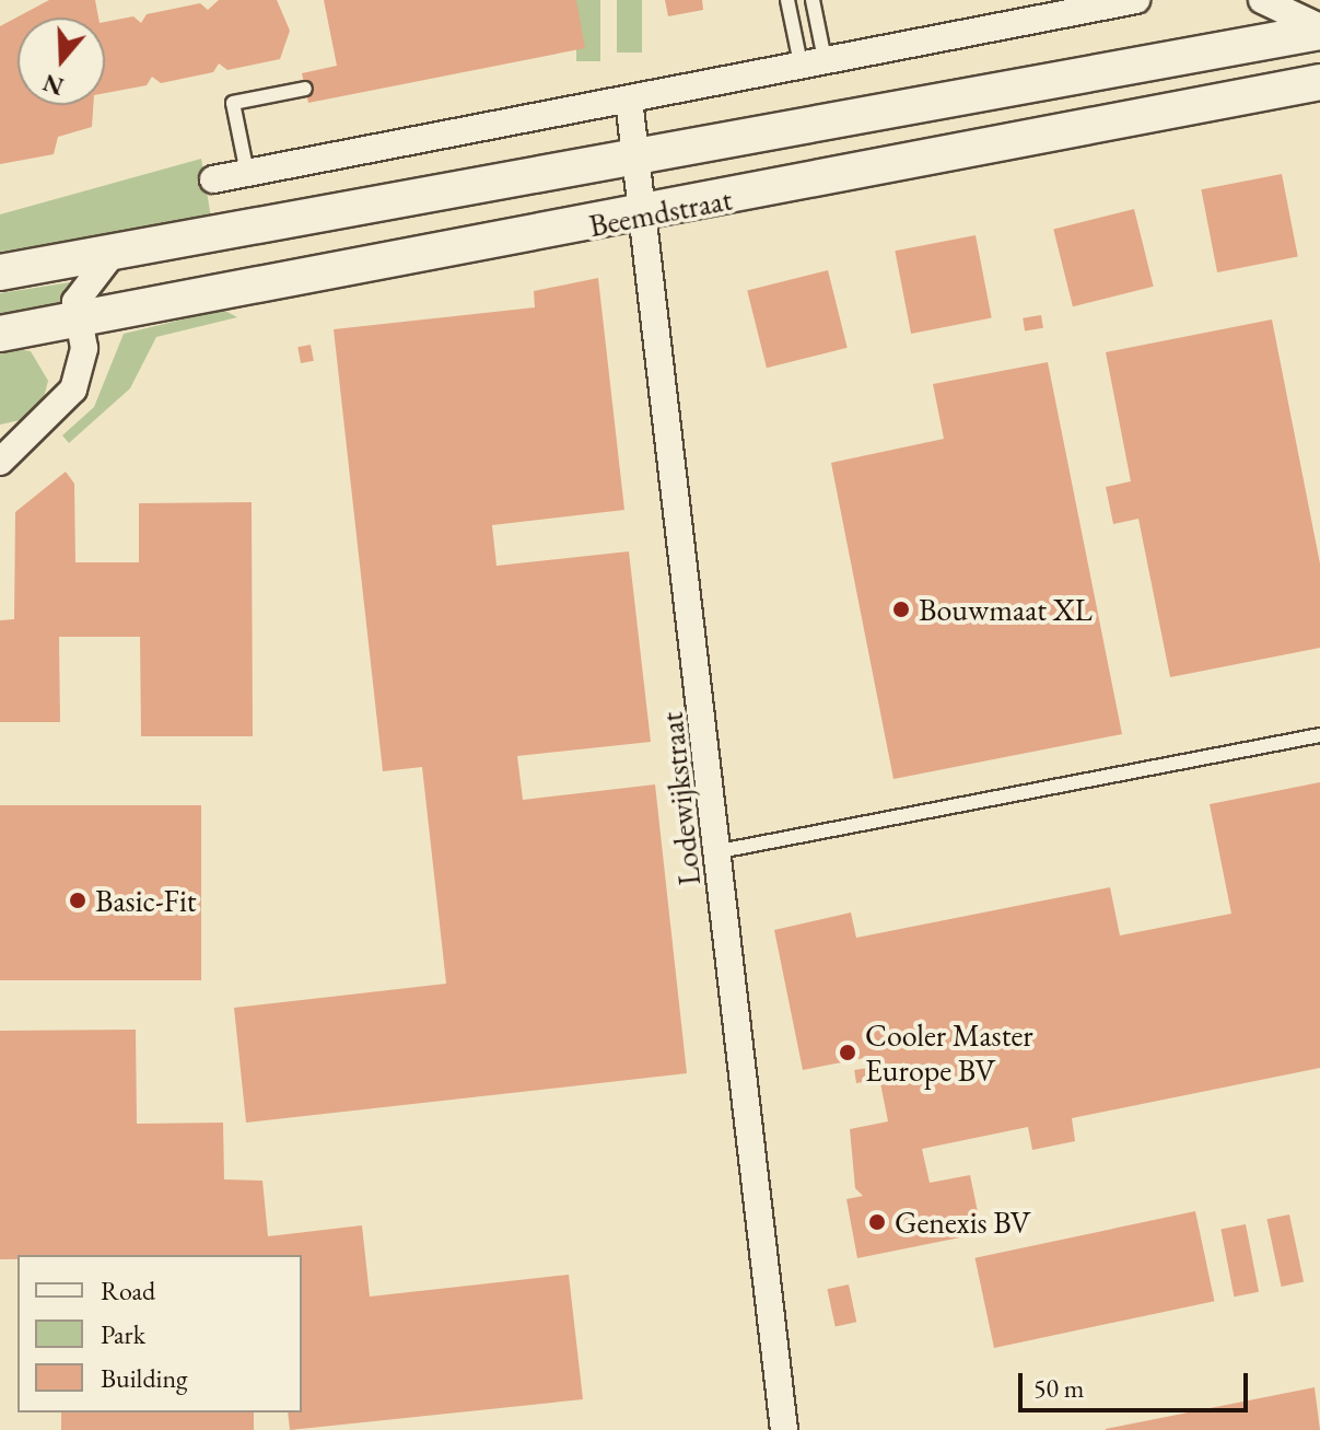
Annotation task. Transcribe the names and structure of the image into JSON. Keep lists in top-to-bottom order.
{
  "streets": {
    "main road": ["Beemdstraat"],
    "street": ["Lodewijkstraat"]
  },
  "crossings": [
    ["Beemdstraat", "Lodewijkstraat"]
  ],
  "places": [
    "Bouwmaat XL",
    "Basic-Fit",
    "Cooler Master Europe BV",
    "Genexis BV"
  ],
  "legend": ["Road", "Park", "Building"],
  "scale_bar": "50 m",
  "north": "bottom"
}
